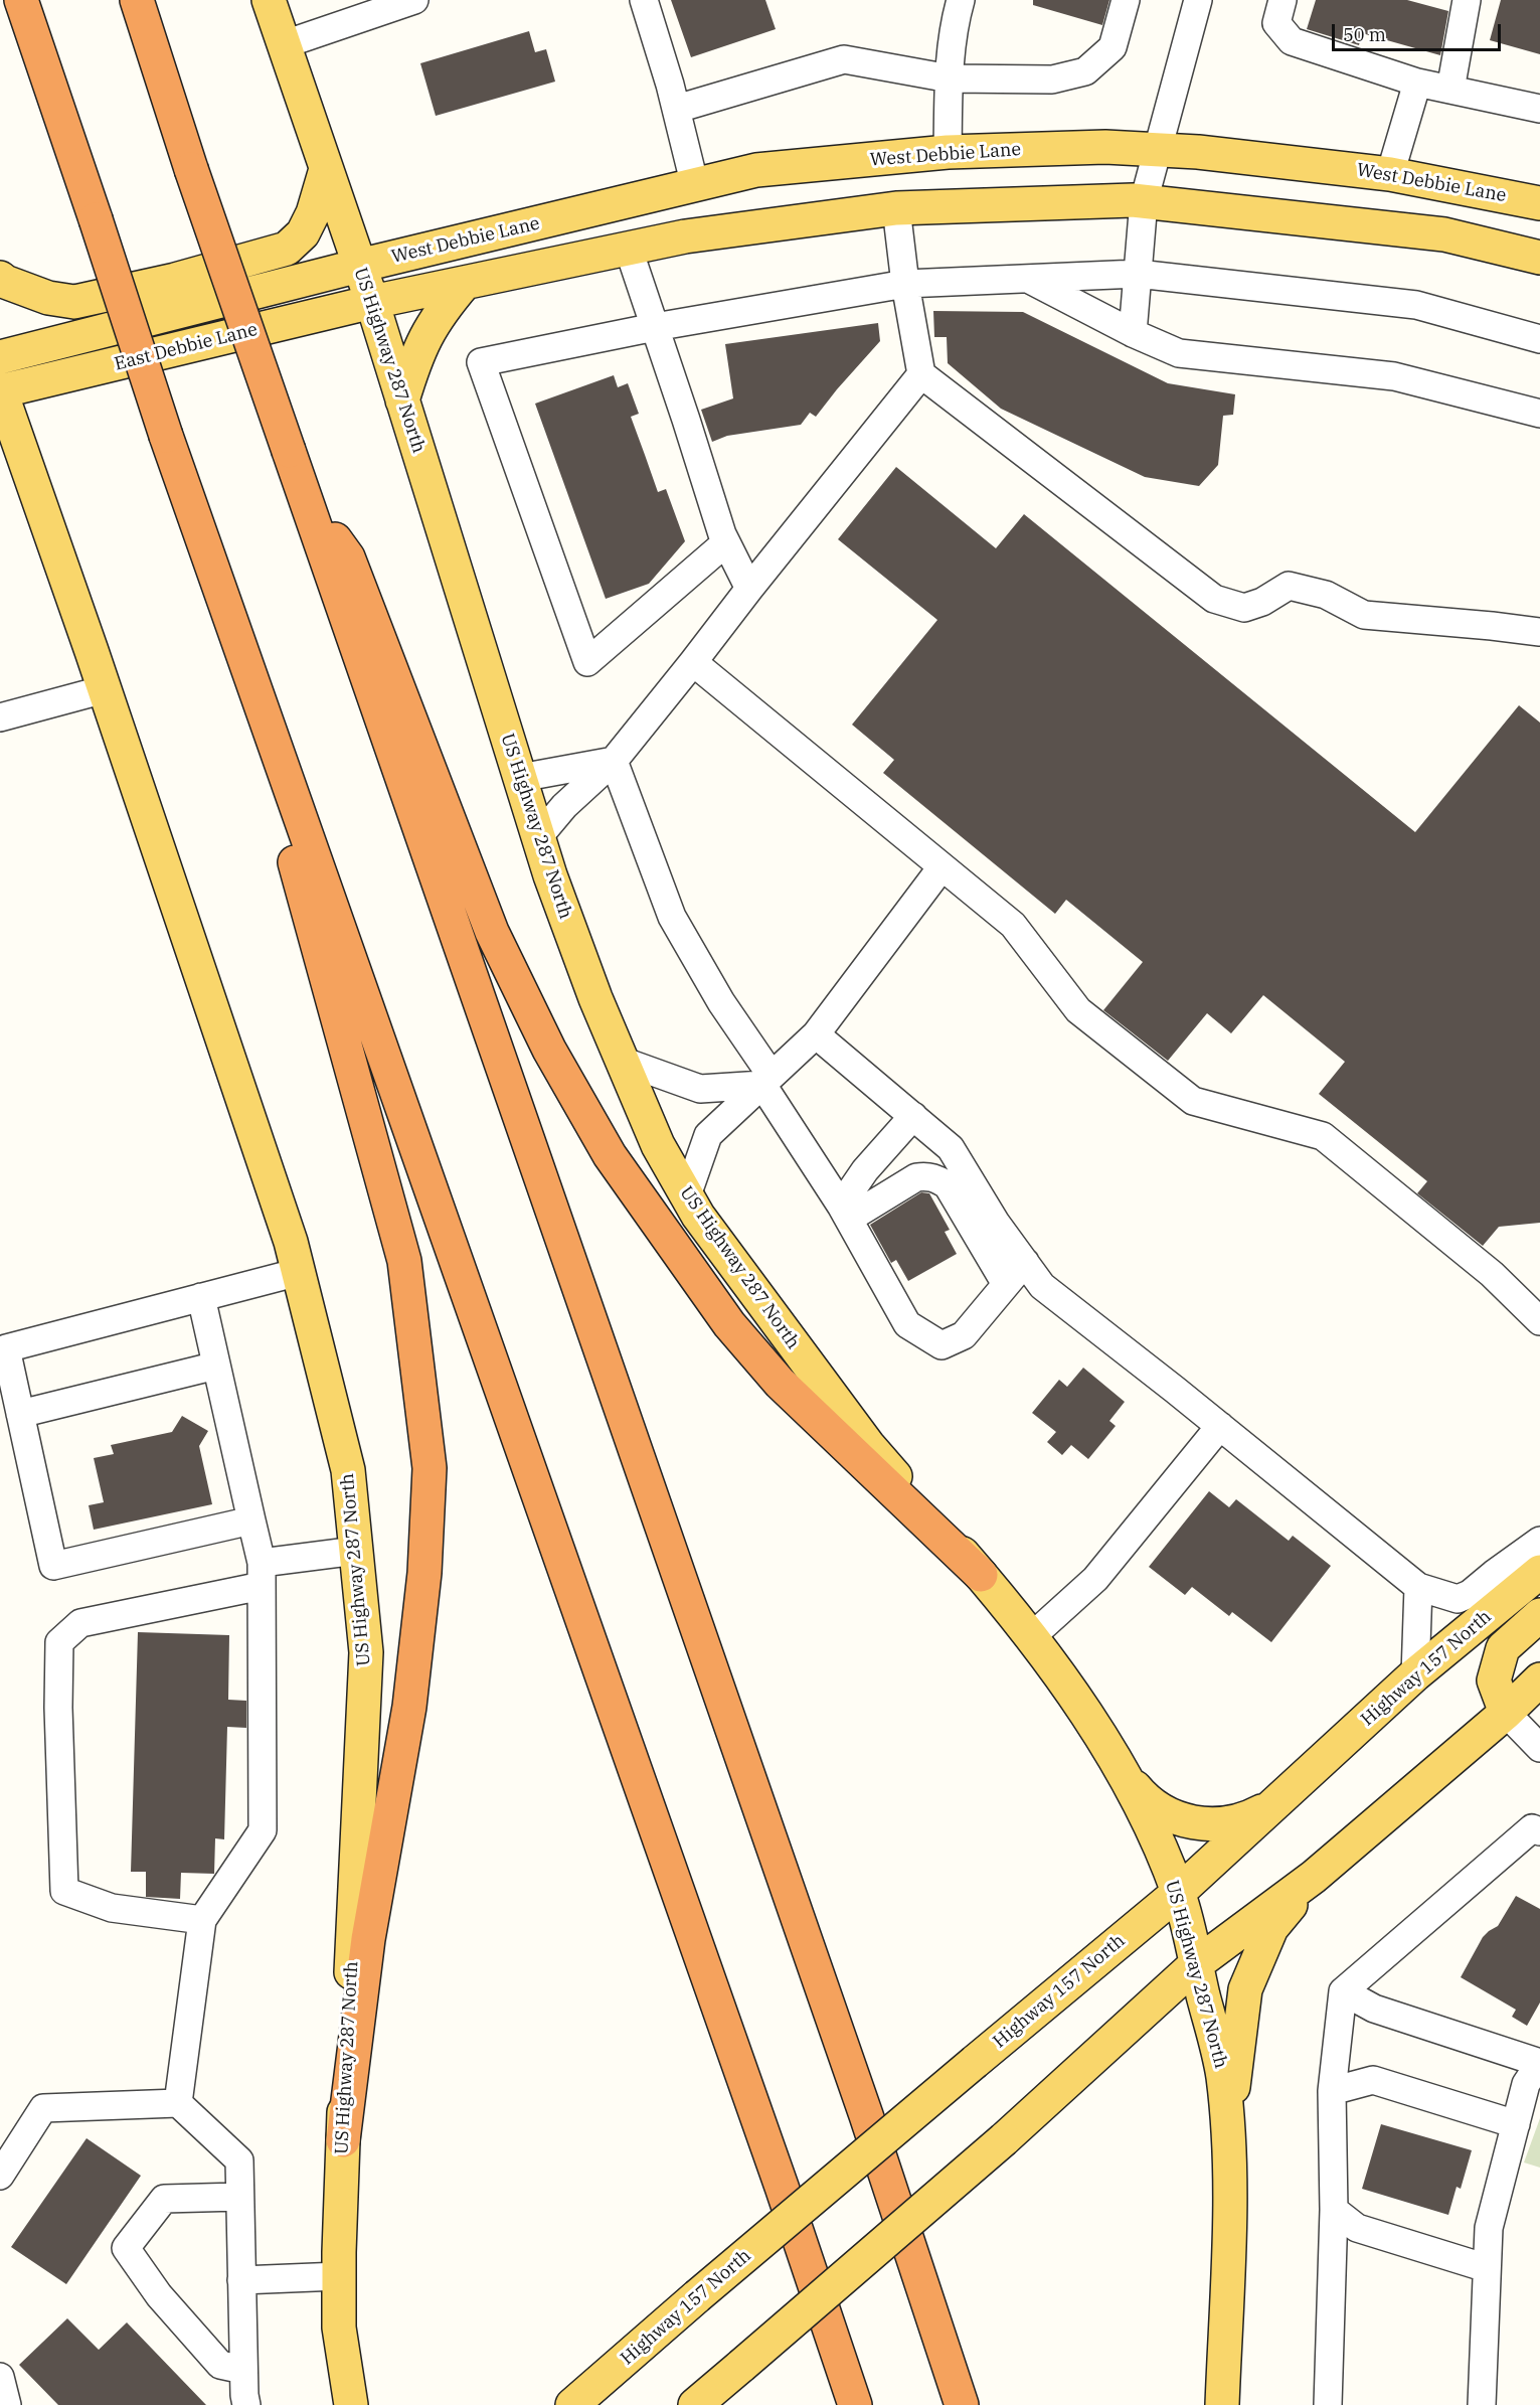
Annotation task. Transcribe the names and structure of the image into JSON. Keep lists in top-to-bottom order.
{
  "streets": {
    "main road": [
      "West Debbie Lane",
      "East Debbie Lane",
      "US Highway 287 North",
      "Highway 157 North"
    ]
  },
  "crossings": [
    ["West Debbie Lane", "East Debbie Lane"],
    ["West Debbie Lane", "US Highway 287 North"],
    ["East Debbie Lane", "US Highway 287 North"],
    ["US Highway 287 North", "Highway 157 North"]
  ],
  "scale_bar": "50 m"
}
